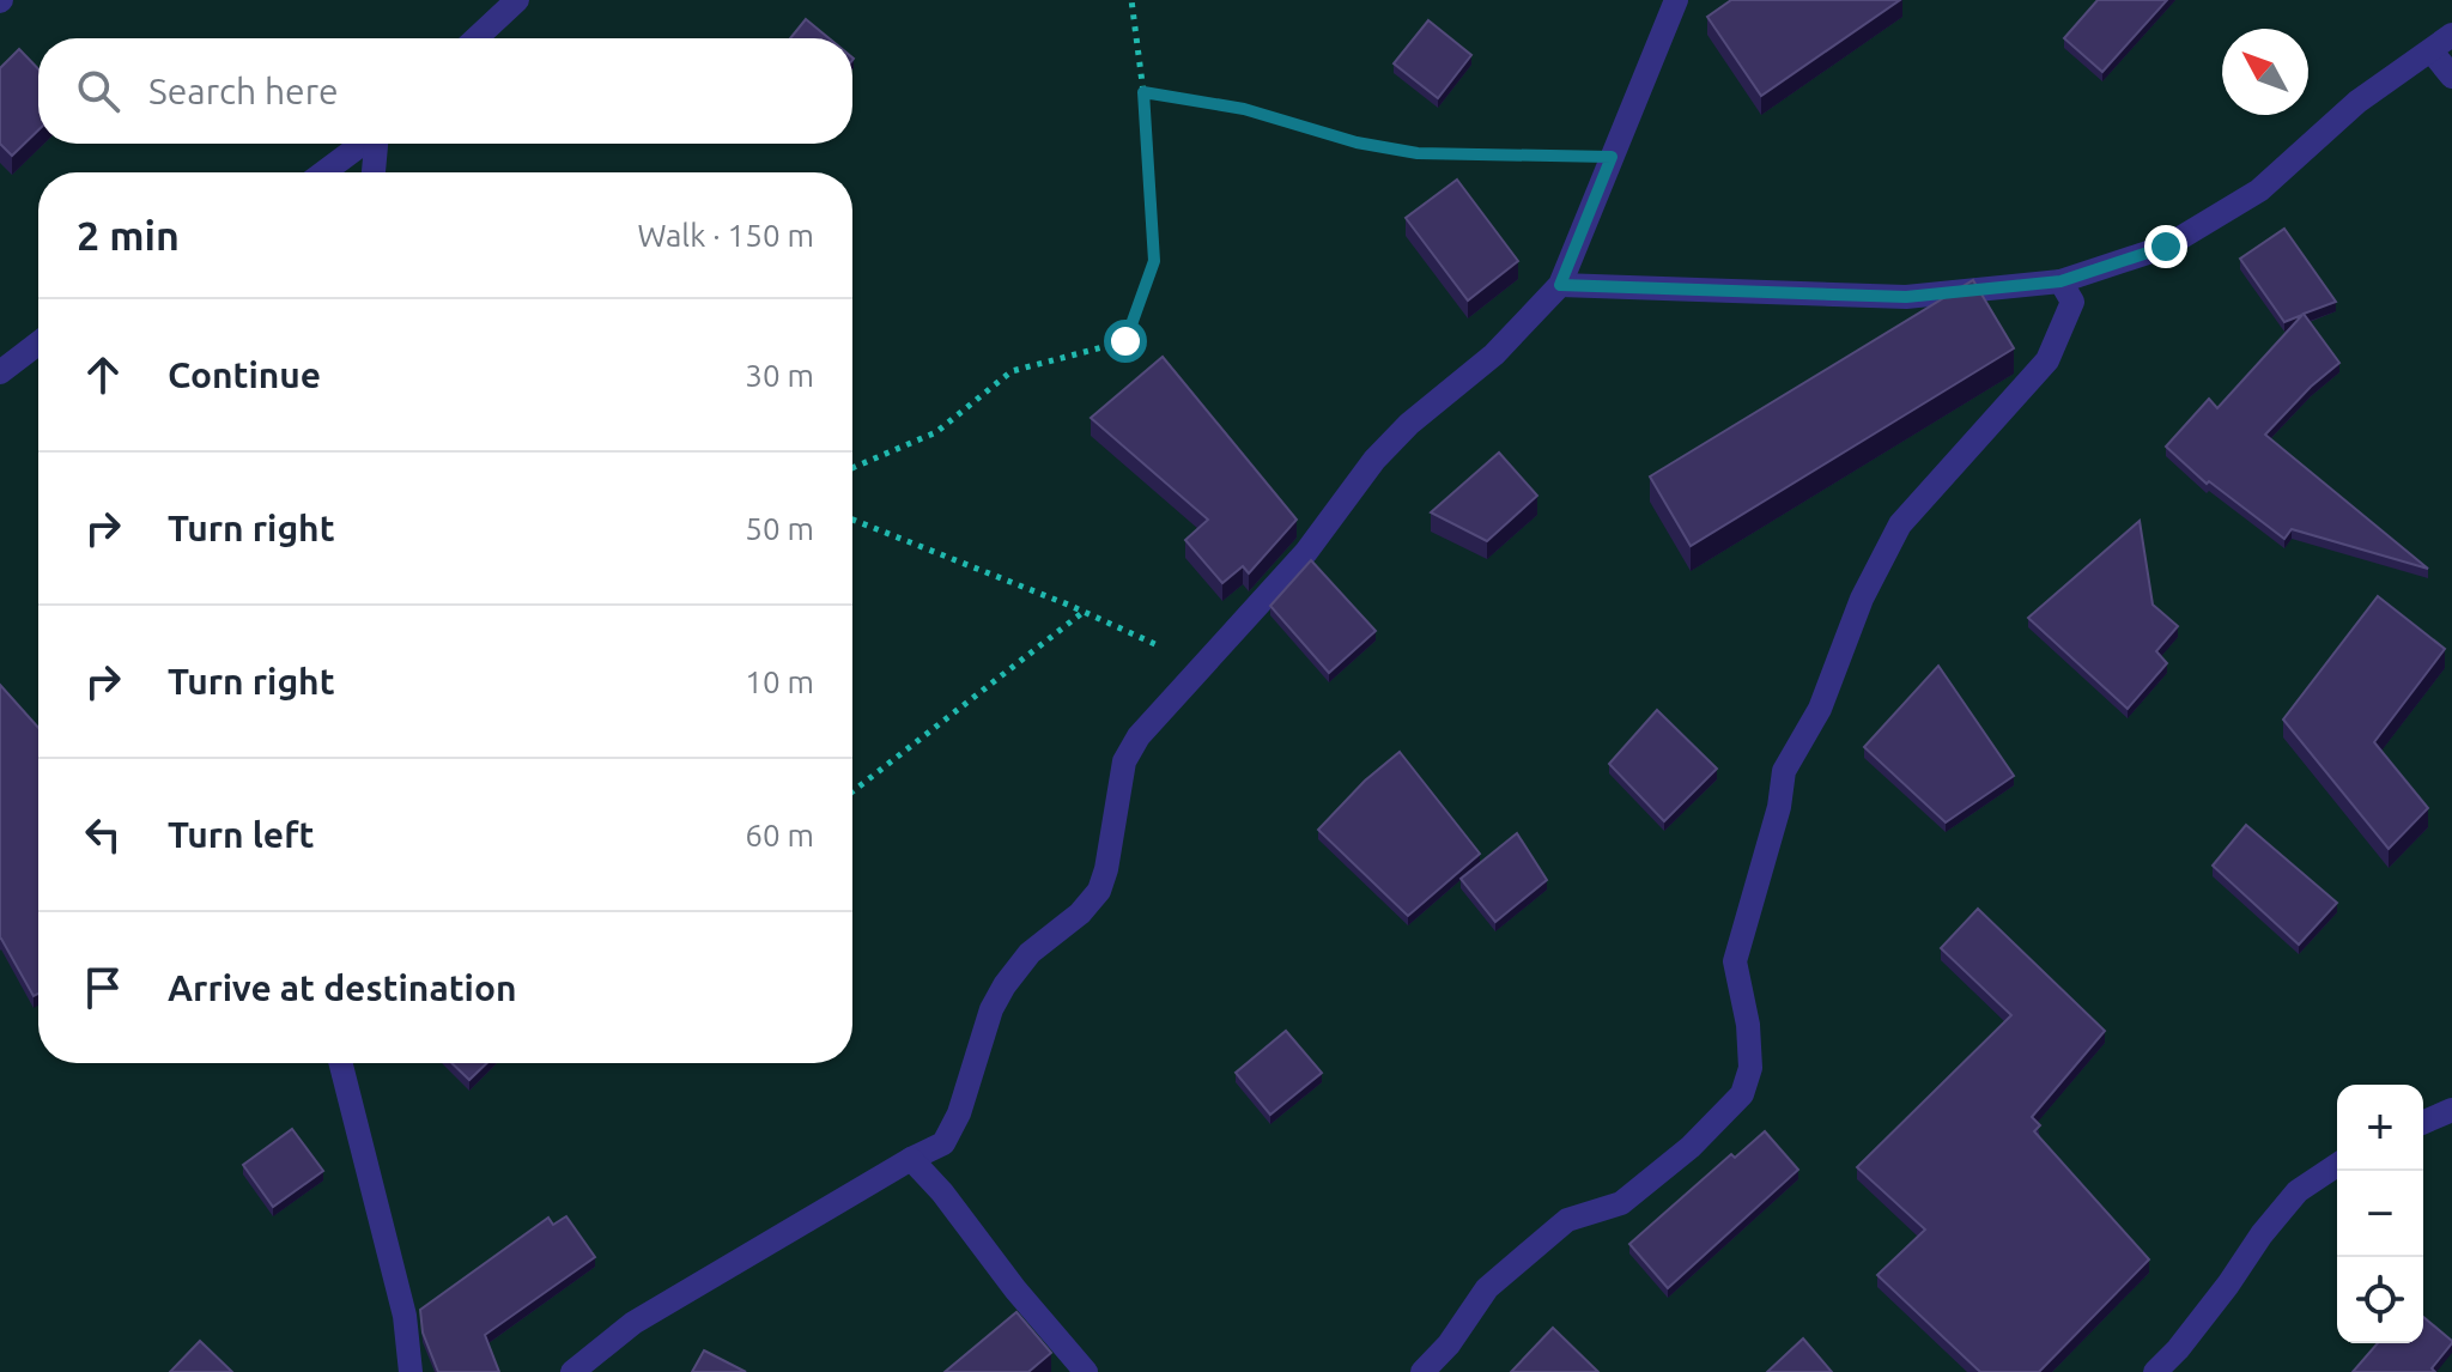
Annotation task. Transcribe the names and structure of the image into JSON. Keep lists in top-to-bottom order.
{
  "north": "top left",
  "page": {
    "search": "Search here",
    "heading": ["2 min", "Walk · 150 m"],
    "list": [
      ["Continue", "30 m"],
      ["Turn right", "50 m"],
      ["Turn right", "10 m"],
      ["Turn left", "60 m"],
      "Arrive at destination"
    ],
    "map_buttons": ["+", "−"]
  }
}
